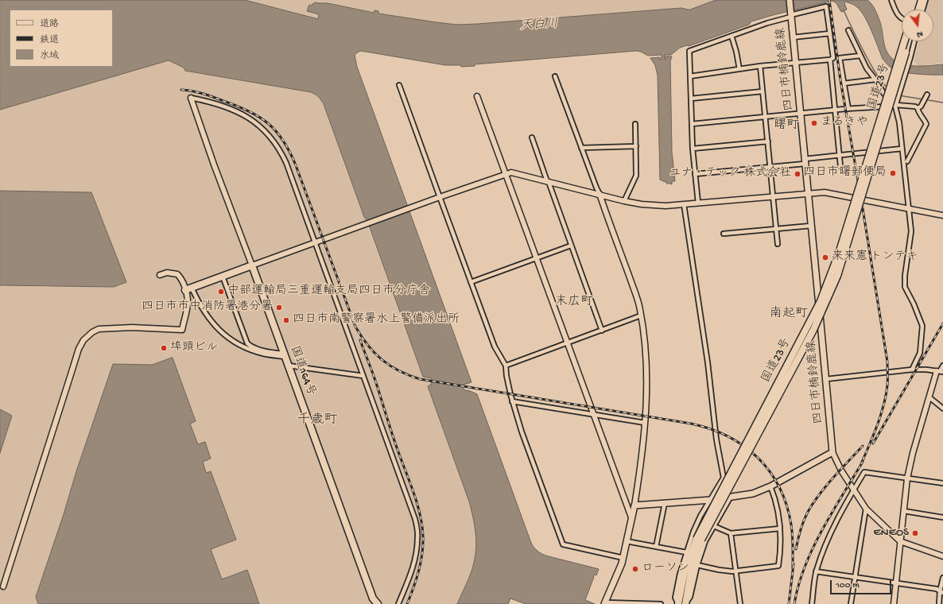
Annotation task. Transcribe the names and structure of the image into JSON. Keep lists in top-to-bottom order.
{
  "streets": {
    "highway": ["国道23号", "国道164号"],
    "main road": ["四日市楠鈴鹿線"]
  },
  "districts": [
    "曙町",
    "末広町",
    "南起町",
    "千歳町"
  ],
  "water": ["天白川"],
  "places": [
    "まるきや",
    "四日市曙郵便局",
    "ユナ・テック 株式会社",
    "来来憲 トンテキ",
    "中部運輸局三重運輸支局四日市分庁舎",
    "四日市市中消防署港分署",
    "四日市南警察署水上警備派出所",
    "埠頭ビル",
    "ENEOS",
    "ローソン"
  ],
  "legend": ["道路", "鉄道", "水域"],
  "scale_bar": "100 m",
  "north": "bottom"
}
